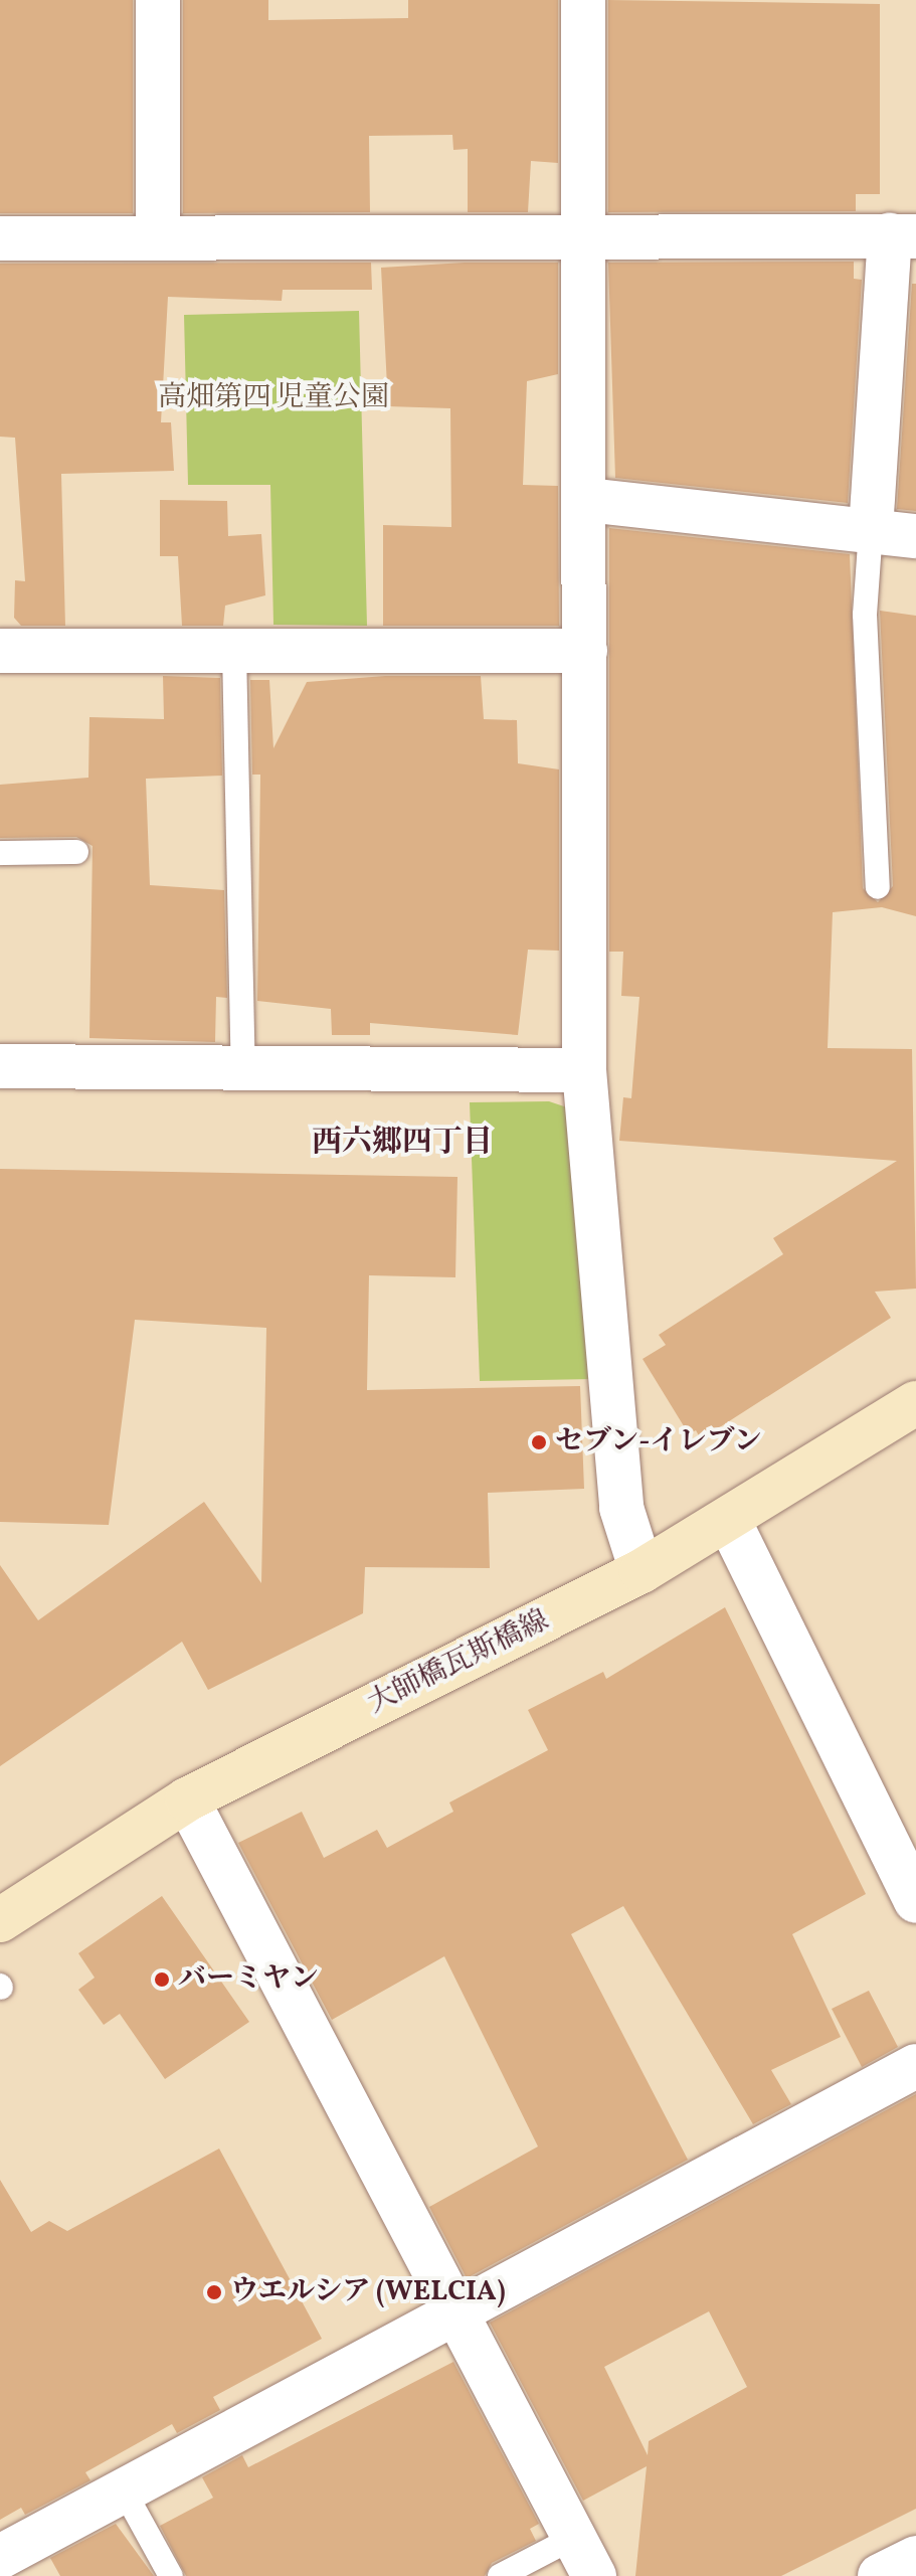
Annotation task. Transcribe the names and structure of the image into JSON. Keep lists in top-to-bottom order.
{
  "streets": {
    "street": ["大師橋瓦斯橋線"]
  },
  "districts": ["西六郷四丁目"],
  "parks": ["高畑第四 児童公園"],
  "places": ["セブン-イレブン", "バーミヤン", "ウエルシア (WELCIA)"]
}
